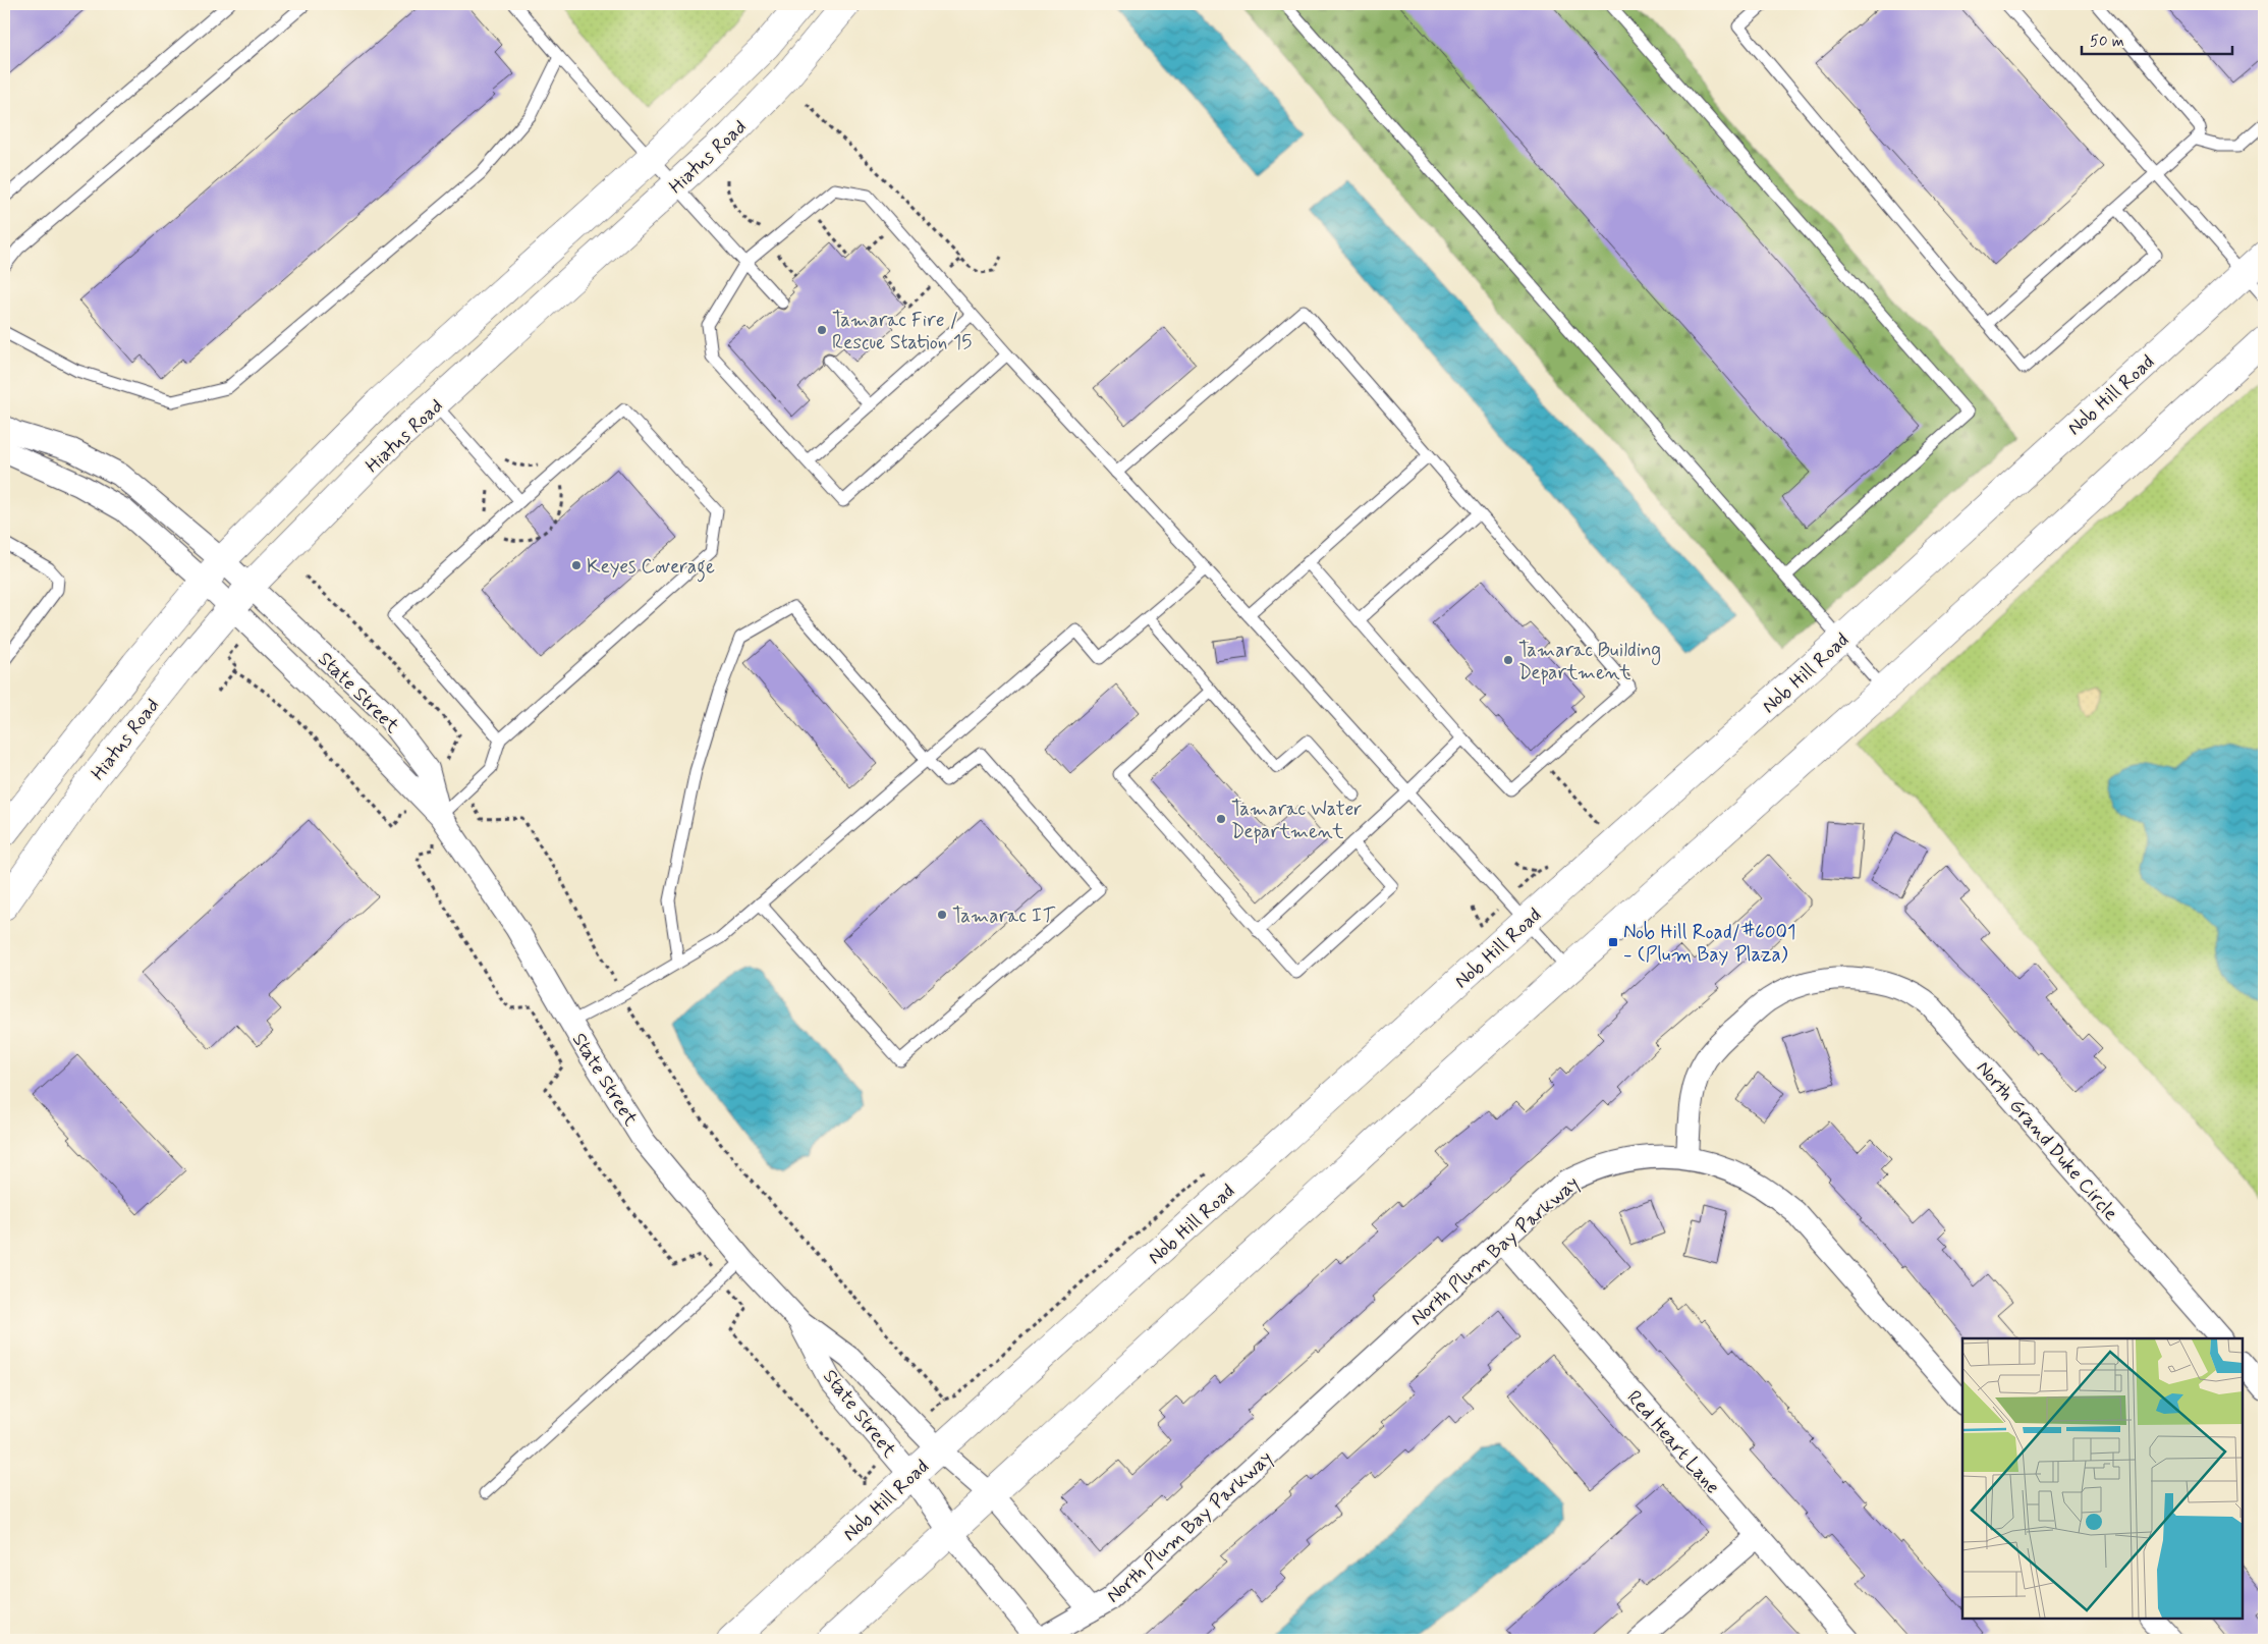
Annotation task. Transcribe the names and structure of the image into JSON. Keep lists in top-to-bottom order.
{
  "streets": {
    "main road": ["Hiatus Road", "Nob Hill Road"],
    "street": [
      "State Street",
      "North Grand Duke Circle",
      "North Plum Bay Parkway",
      "Red Heart Lane"
    ]
  },
  "crossings": [
    ["Hiatus Road", "State Street"],
    ["Nob Hill Road", "State Street"],
    ["State Street", "North Plum Bay Parkway"],
    ["North Grand Duke Circle", "North Plum Bay Parkway"],
    ["North Plum Bay Parkway", "Red Heart Lane"]
  ],
  "places": {
    "other": [
      "Tamarac Fire / Rescue Station 15",
      "Keyes Coverage",
      "Tamarac Building Department",
      "Tamarac Water Department",
      "Tamarac IT"
    ],
    "transit": ["Nob Hill Road/#6001 - (Plum Bay Plaza)"]
  },
  "scale_bar": "50 m"
}
